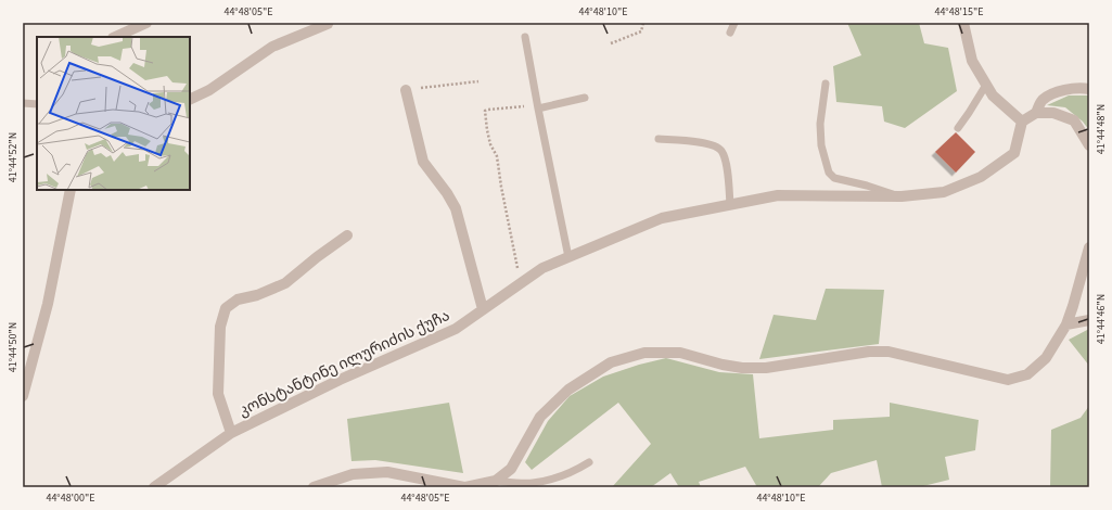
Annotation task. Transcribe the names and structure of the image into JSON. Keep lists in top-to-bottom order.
{
  "streets": {
    "street": ["კონსტანტინე ილურიძის ქუჩა"]
  },
  "coordinates": [
    "44°48'05\"E",
    "44°48'10\"E",
    "44°48'15\"E",
    "41°44'48\"N",
    "41°44'52\"N",
    "41°44'46\"N",
    "41°44'50\"N",
    "44°48'00\"E"
  ]
}
